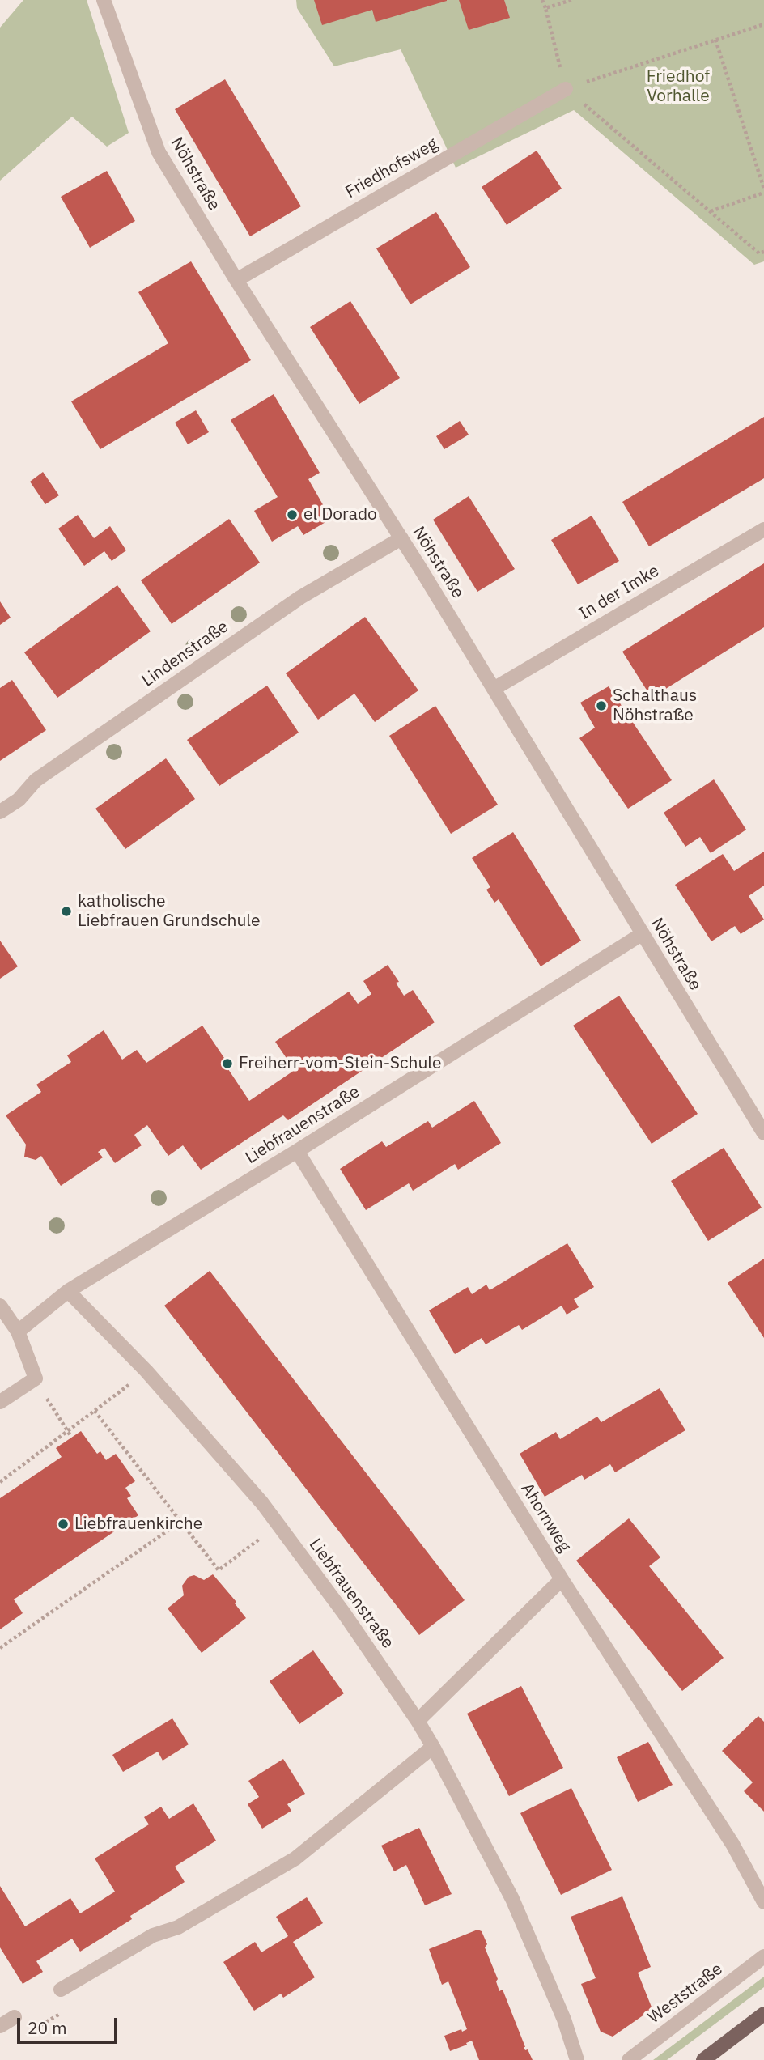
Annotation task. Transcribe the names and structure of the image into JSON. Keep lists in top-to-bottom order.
{
  "streets": {
    "street": [
      "Friedhofsweg",
      "Nöhstraße",
      "In der Imke",
      "Lindenstraße",
      "Liebfrauenstraße",
      "Ahornweg",
      "Weststraße"
    ]
  },
  "crossings": [
    ["Friedhofsweg", "Nöhstraße"],
    ["Nöhstraße", "In der Imke"],
    ["Nöhstraße", "Lindenstraße"],
    ["Nöhstraße", "Liebfrauenstraße"],
    ["Liebfrauenstraße", "Ahornweg"]
  ],
  "parks": ["Friedhof Vorhalle"],
  "places": [
    "el Dorado",
    "Schalthaus Nöhstraße",
    "katholische Liebfrauen Grundschule",
    "Freiherr-vom-Stein-Schule",
    "Liebfrauenkirche"
  ],
  "scale_bar": "20 m"
}
